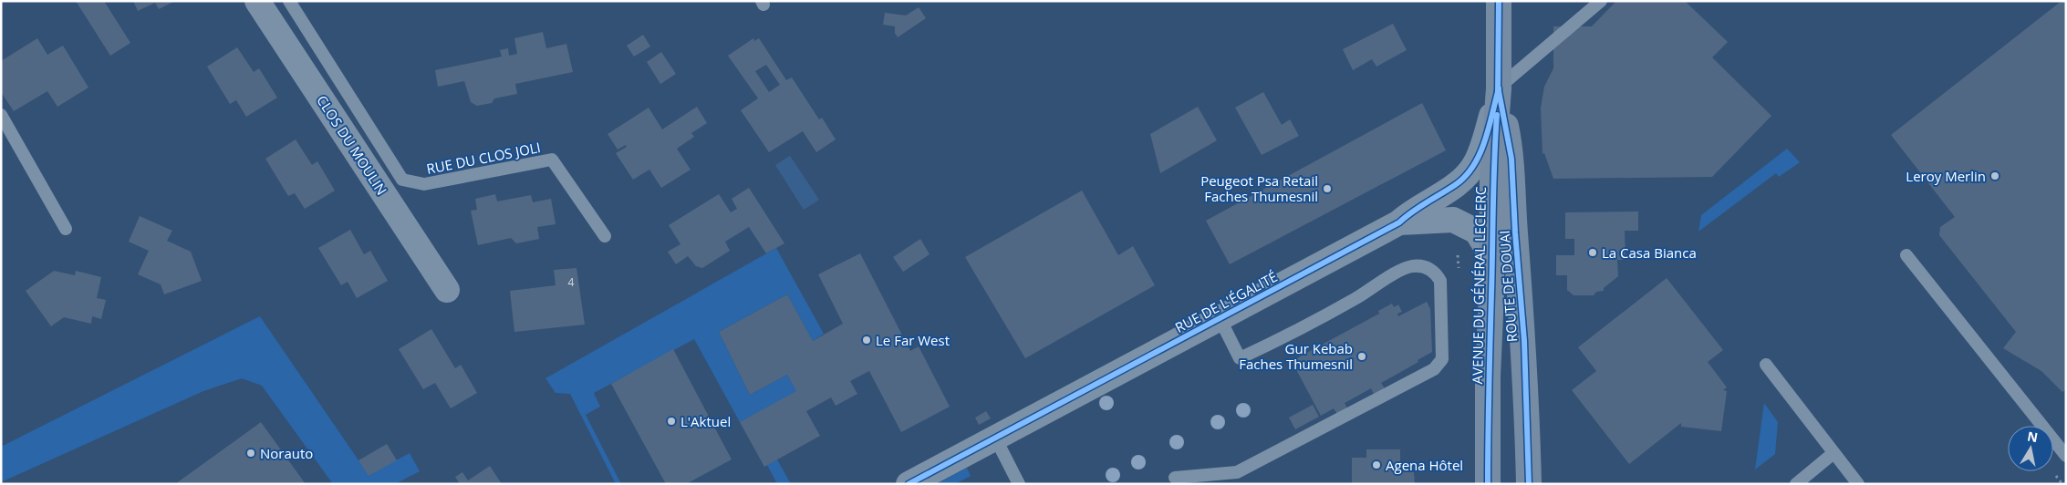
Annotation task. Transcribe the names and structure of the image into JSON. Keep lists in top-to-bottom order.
{
  "streets": {
    "main road": ["AVENUE DU GÉNÉRAL LECLERC", "ROUTE DE DOUAI"],
    "street": ["CLOS DU MOULIN", "RUE DE L'ÉGALITÉ"],
    "lane": ["RUE DU CLOS JOLI"]
  },
  "crossings": [
    ["AVENUE DU GÉNÉRAL LECLERC", "ROUTE DE DOUAI"],
    ["AVENUE DU GÉNÉRAL LECLERC", "RUE DE L'ÉGALITÉ"],
    ["ROUTE DE DOUAI", "RUE DE L'ÉGALITÉ"]
  ],
  "places": [
    "Leroy Merlin",
    "Peugeot Psa Retail Faches Thumesnil",
    "La Casa Bianca",
    "Le Far West",
    "Gur Kebab Faches Thumesnil",
    "L'Aktuel",
    "Norauto",
    "Agena Hôtel"
  ],
  "house_numbers": ["4"],
  "north": "top"
}
